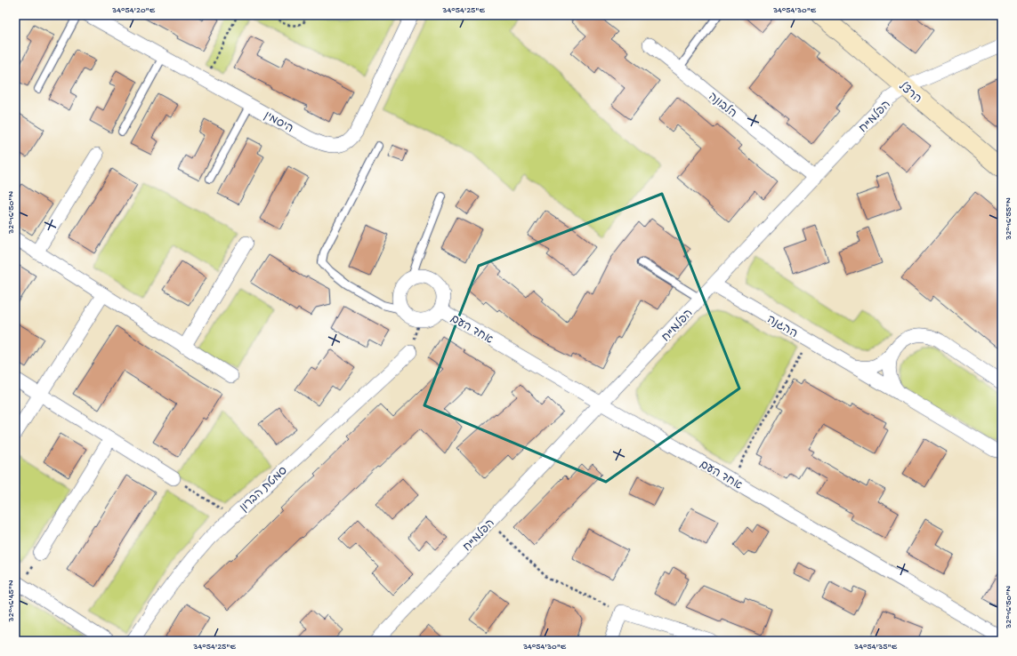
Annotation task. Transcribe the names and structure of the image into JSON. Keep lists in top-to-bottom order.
{
  "streets": {
    "street": [
      "הרצל",
      "הלבונה",
      "הפלמ\"ח",
      "היסמין",
      "ההגנה",
      "אחד העם",
      "סמטת הברון"
    ]
  },
  "crossings": [
    ["הרצל", "הפלמ\"ח"],
    ["הלבונה", "הפלמ\"ח"],
    ["הפלמ\"ח", "ההגנה"],
    ["הפלמ\"ח", "אחד העם"]
  ],
  "coordinates": [
    "34°54'20\"E",
    "34°54'25\"E",
    "34°54'30\"E",
    "32°16'50\"N",
    "32°16'55\"N",
    "32°16'45\"N",
    "34°54'35\"E"
  ]
}
